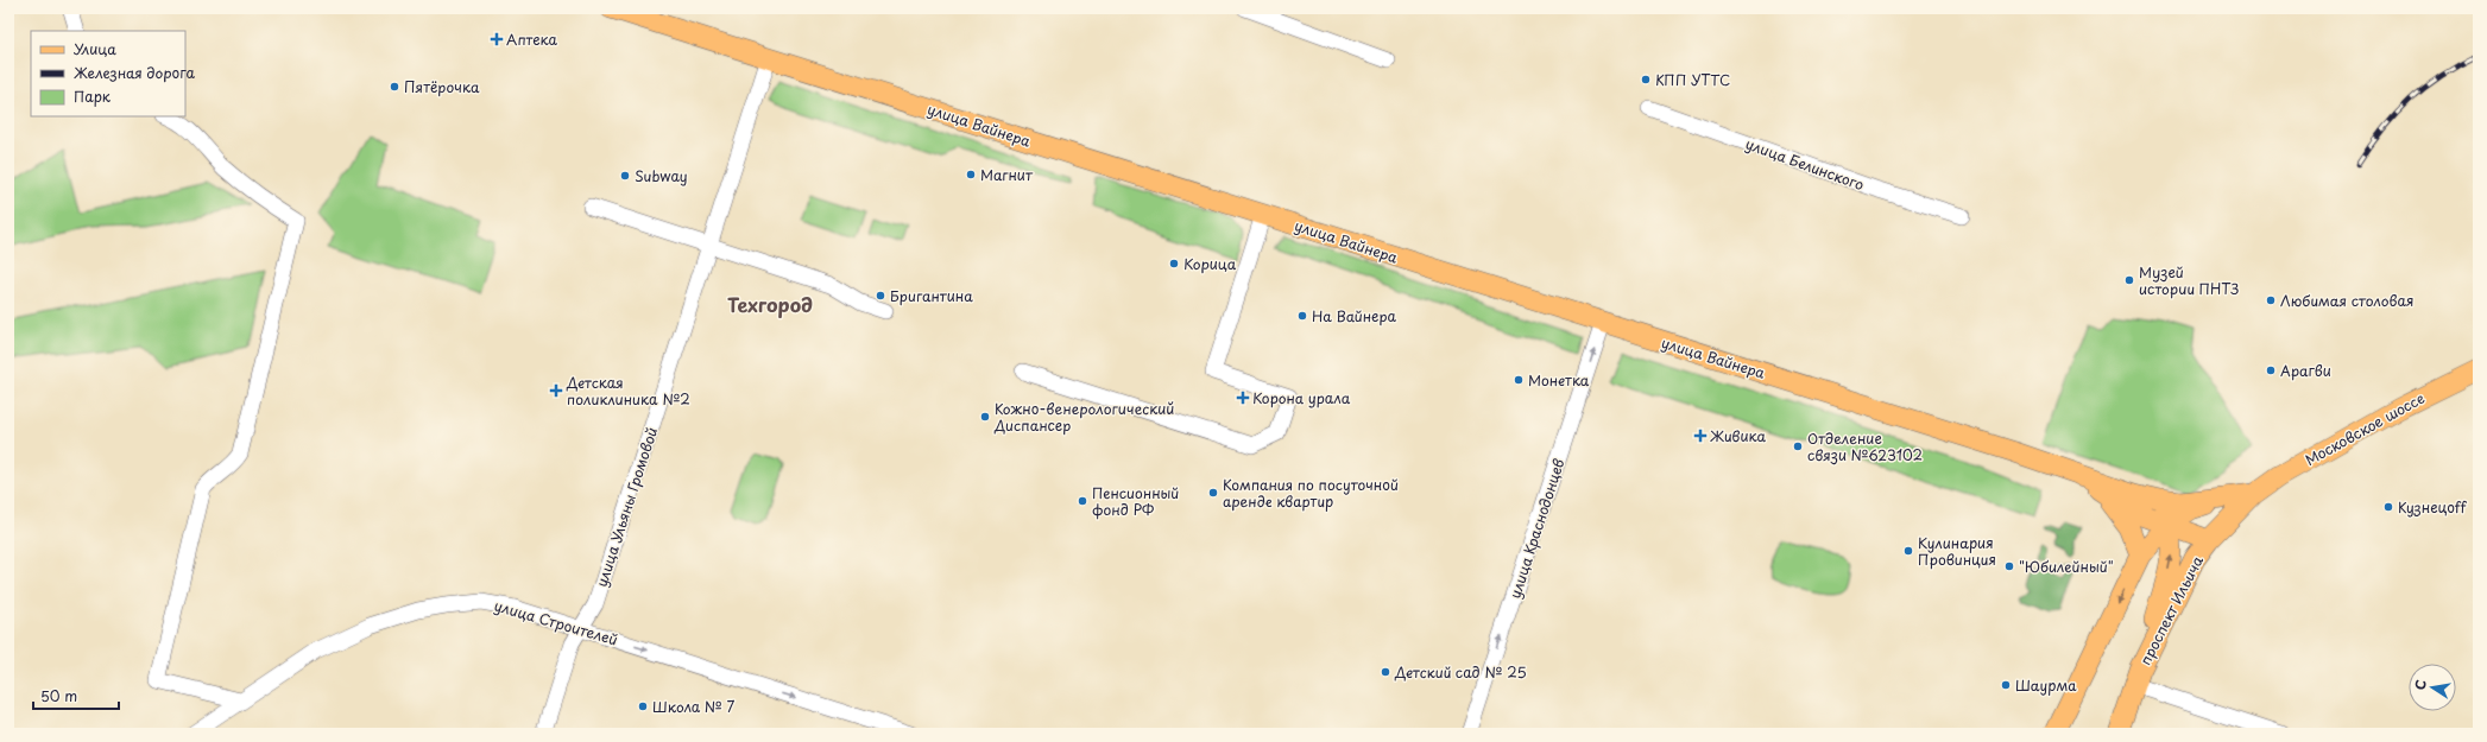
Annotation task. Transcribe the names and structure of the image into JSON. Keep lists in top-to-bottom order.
{
  "streets": {
    "main road": ["улица Вайнера", "Московское шоссе", "проспект Ильича"],
    "street": [
      "улица Белинского",
      "улица Ульяны Громовой",
      "улица Краснодонцев",
      "улица Строителей"
    ]
  },
  "crossings": [
    ["улица Вайнера", "Московское шоссе"],
    ["улица Вайнера", "улица Ульяны Громовой"],
    ["улица Вайнера", "улица Краснодонцев"],
    ["улица Вайнера", "проспект Ильича"],
    ["Московское шоссе", "проспект Ильича"],
    ["улица Ульяны Громовой", "улица Строителей"]
  ],
  "one_way": ["улица Краснодонцев", "улица Строителей"],
  "districts": ["Техгород"],
  "places": {
    "health": [
      "Аптека",
      "Детская поликлиника №2",
      "Корона урала",
      "Живика"
    ],
    "other": [
      "КПП УТТС",
      "Пятёрочка",
      "Магнит",
      "Subway",
      "Корица",
      "Музей истории ПНТЗ",
      "Бригантина",
      "Любимая столовая",
      "На Вайнера",
      "Арагви",
      "Монетка",
      "Кожно-венерологический Диспансер",
      "Отделение связи №623102",
      "Компания по посуточной аренде квартир",
      "Пенсионный фонд РФ",
      "Кузнецoff",
      "Кулинария Провинция",
      "\"Юбилейный\"",
      "Детский сад № 25",
      "Шаурма",
      "Школа № 7"
    ]
  },
  "legend": ["Улица", "Железная дорога", "Парк"],
  "scale_bar": "50 m",
  "north": "left"
}
